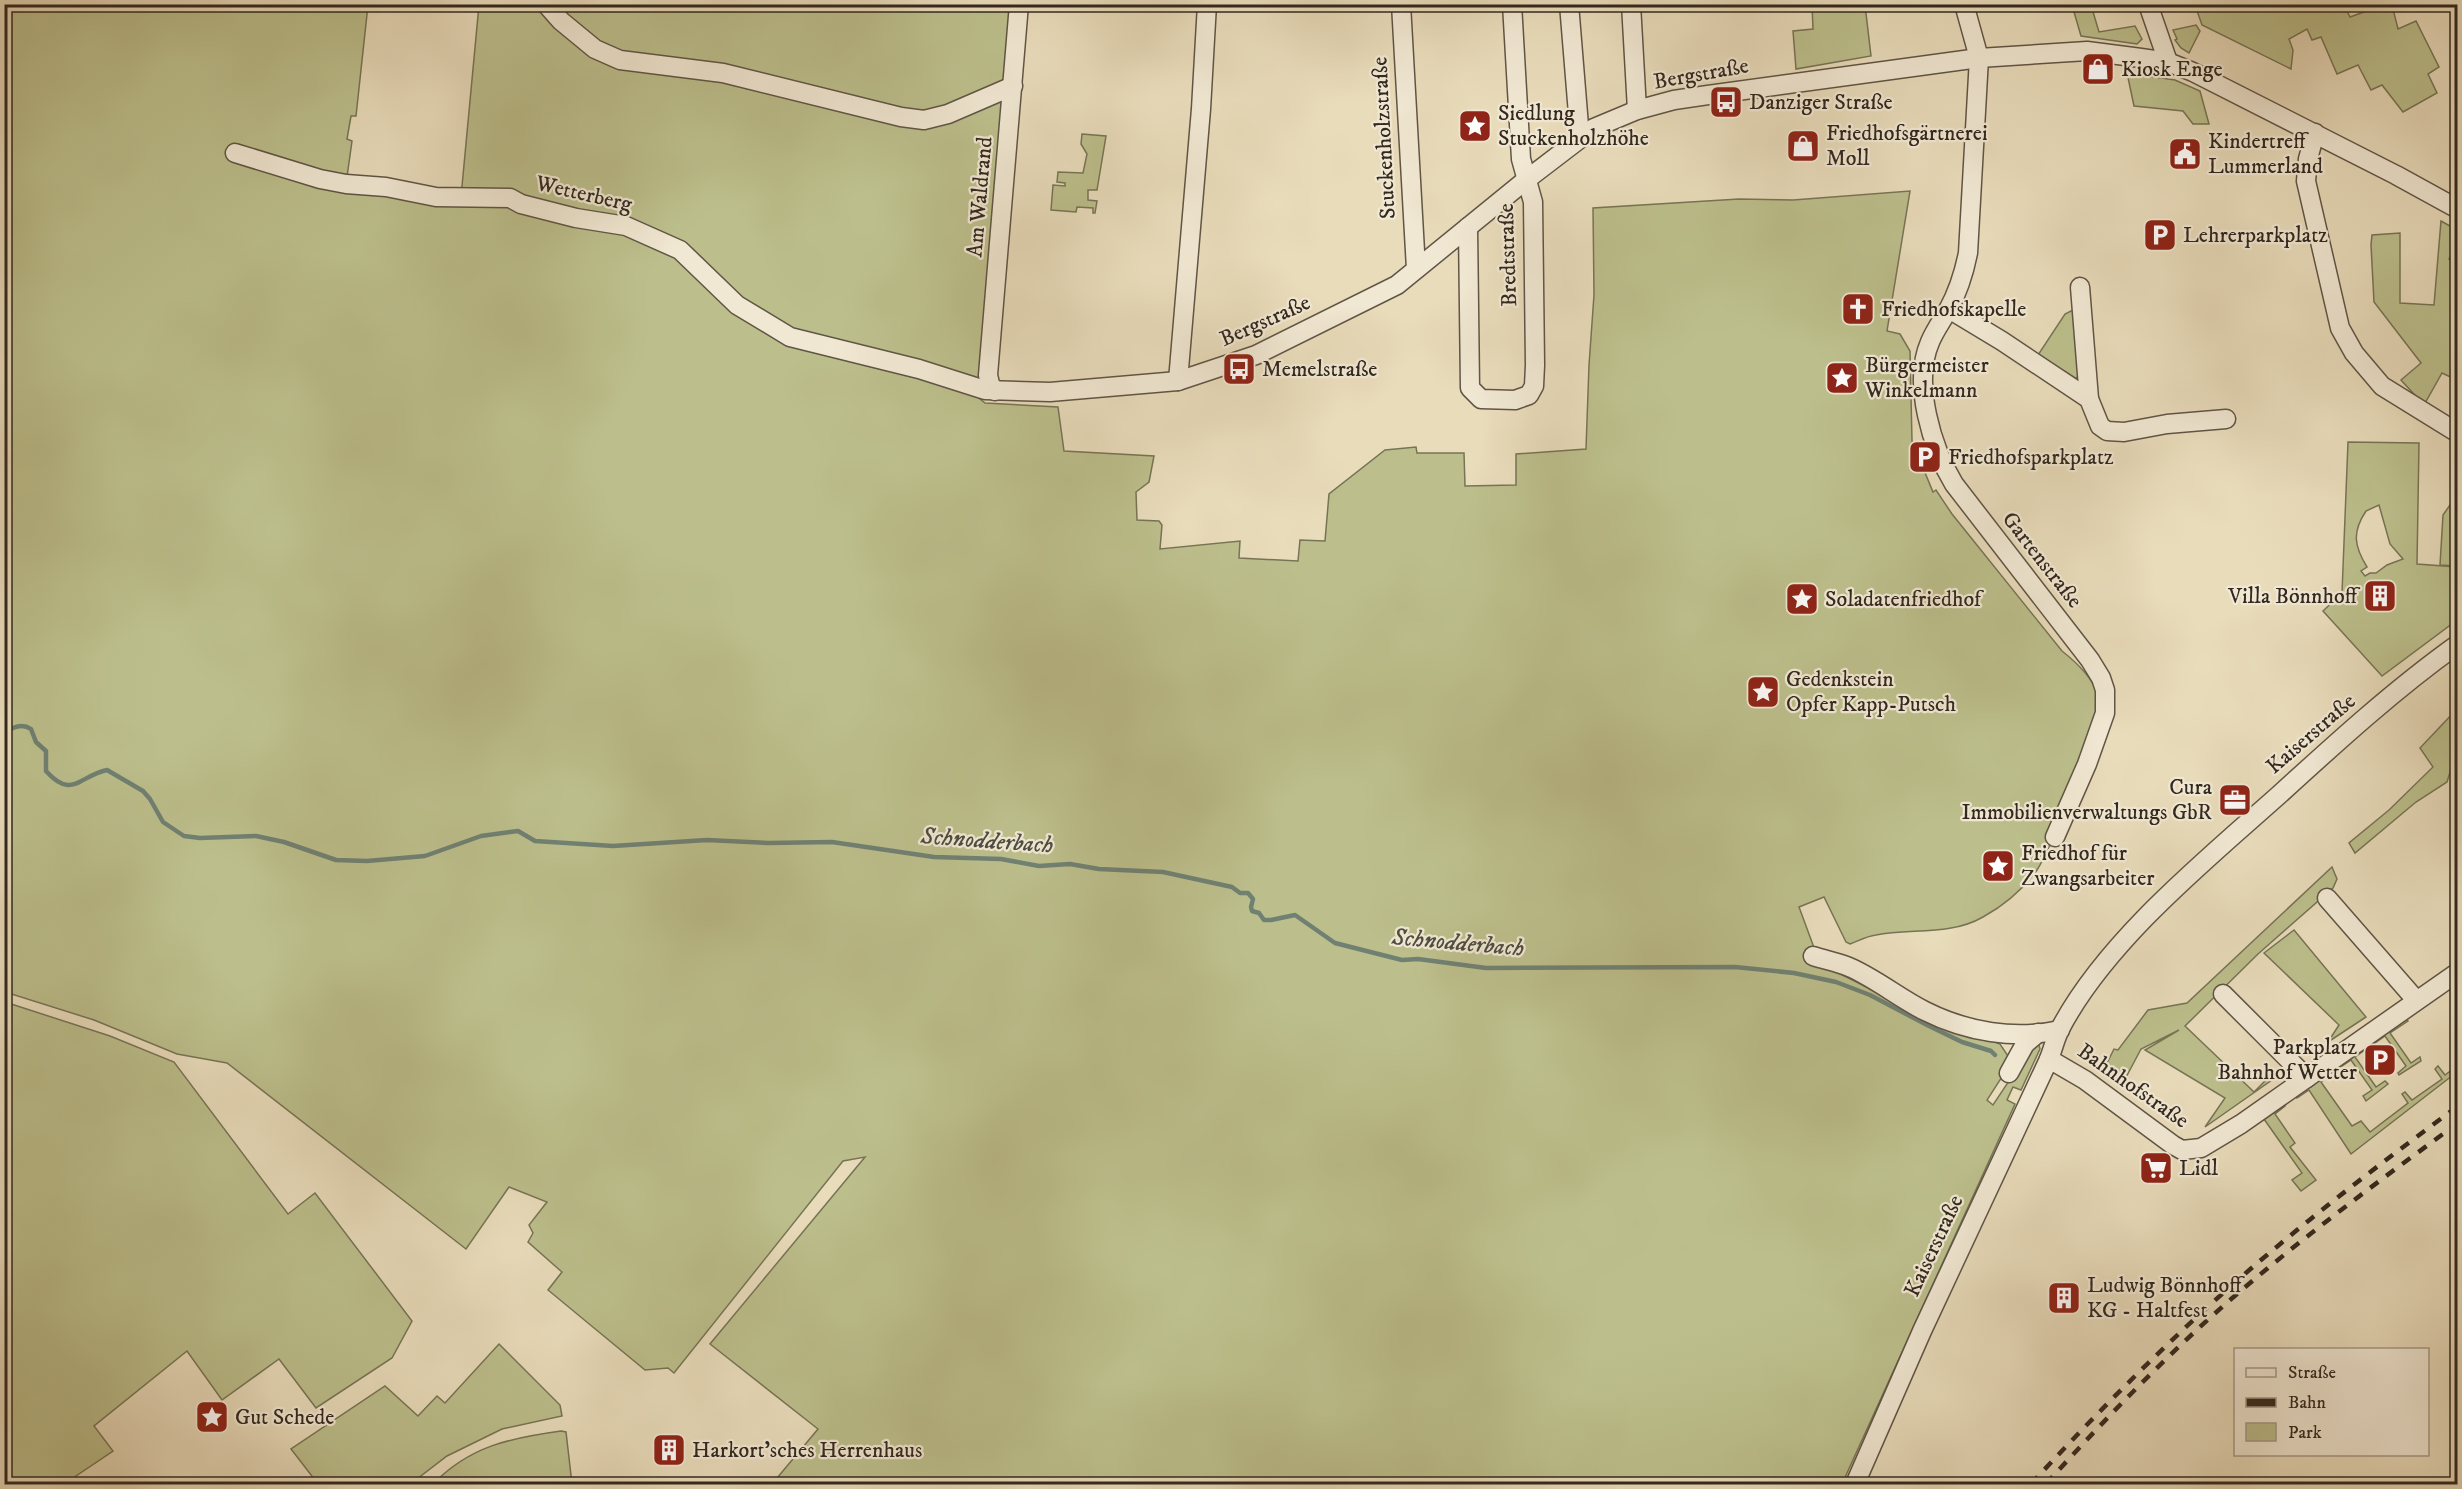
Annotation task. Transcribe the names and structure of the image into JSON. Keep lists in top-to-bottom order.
{
  "streets": {
    "street": [
      "Bergstraße",
      "Stuckenholzstraße",
      "Wetterberg",
      "Am Waldrand",
      "Bredtstraße",
      "Gartenstraße",
      "Kaiserstraße",
      "Bahnhofstraße"
    ]
  },
  "crossings": [
    ["Bergstraße", "Stuckenholzstraße"],
    ["Bergstraße", "Wetterberg"],
    ["Bergstraße", "Am Waldrand"],
    ["Bergstraße", "Bredtstraße"],
    ["Bergstraße", "Gartenstraße"],
    ["Wetterberg", "Am Waldrand"],
    ["Kaiserstraße", "Bahnhofstraße"]
  ],
  "water": ["Schnodderbach"],
  "places": {
    "shop": ["Kiosk Enge", "Friedhofsgärtnerei Moll"],
    "bus stop": ["Danziger Straße", "Memelstraße"],
    "place": [
      "Siedlung Stuckenholzhöhe",
      "Bürgermeister Winkelmann",
      "Soladatenfriedhof",
      "Gedenkstein Opfer Kapp-Putsch",
      "Friedhof für Zwangsarbeiter",
      "Gut Schede"
    ],
    "public building": ["Kindertreff Lummerland"],
    "parking": ["Lehrerparkplatz", "Friedhofsparkplatz", "Parkplatz Bahnhof Wetter"],
    "church": ["Friedhofskapelle"],
    "building": ["Villa Bönnhoff", "Ludwig Bönnhoff KG - Haltfest", "Harkort'sches Herrenhaus"],
    "office": ["Cura Immobilienverwaltungs GbR"],
    "supermarket": ["Lidl"]
  },
  "legend": ["Straße", "Bahn", "Park"]
}
